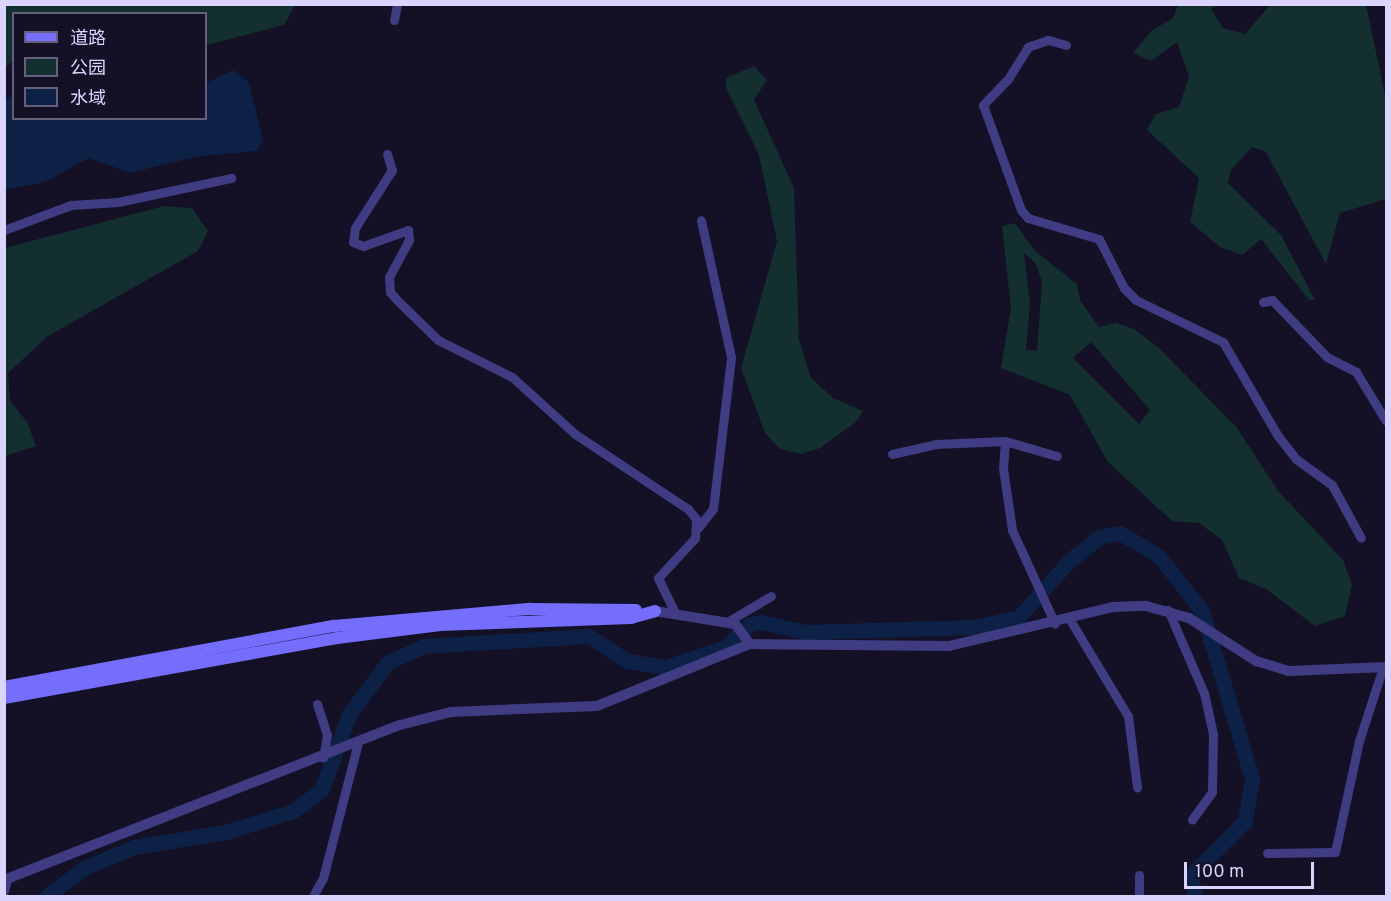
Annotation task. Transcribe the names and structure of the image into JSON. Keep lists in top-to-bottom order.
{
  "legend": ["道路", "公园", "水域"],
  "scale_bar": "100 m"
}
